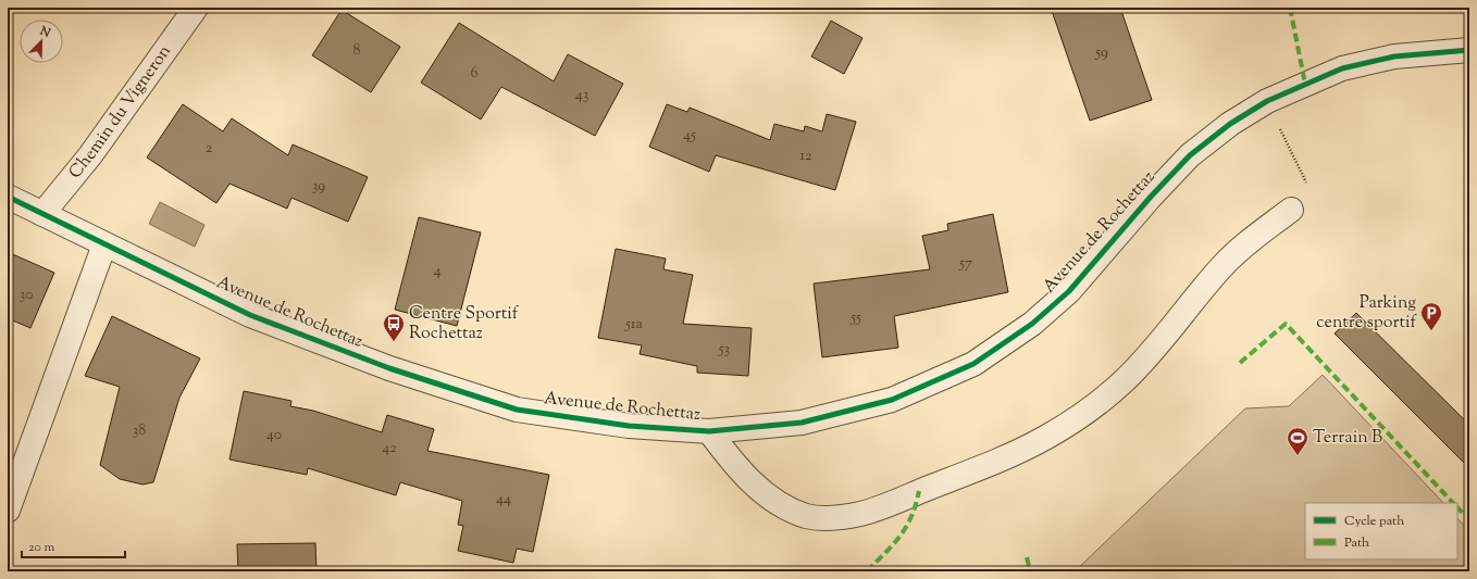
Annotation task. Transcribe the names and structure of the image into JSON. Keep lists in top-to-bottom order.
{
  "streets": {
    "street": ["Chemin du Vigneron", "Avenue de Rochettaz"]
  },
  "crossings": [
    ["Chemin du Vigneron", "Avenue de Rochettaz"]
  ],
  "places": {
    "parking": ["Parking centre sportif"],
    "bus stop": ["Centre Sportif Rochettaz"],
    "sports": ["Terrain B"]
  },
  "house_numbers": [
    "8",
    "59",
    "6",
    "43",
    "45",
    "2",
    "12",
    "39",
    "57",
    "4",
    "30",
    "55",
    "51a",
    "53",
    "38",
    "40",
    "42",
    "44"
  ],
  "legend": ["Cycle path", "Path"],
  "scale_bar": "20 m",
  "north": "top right"
}
